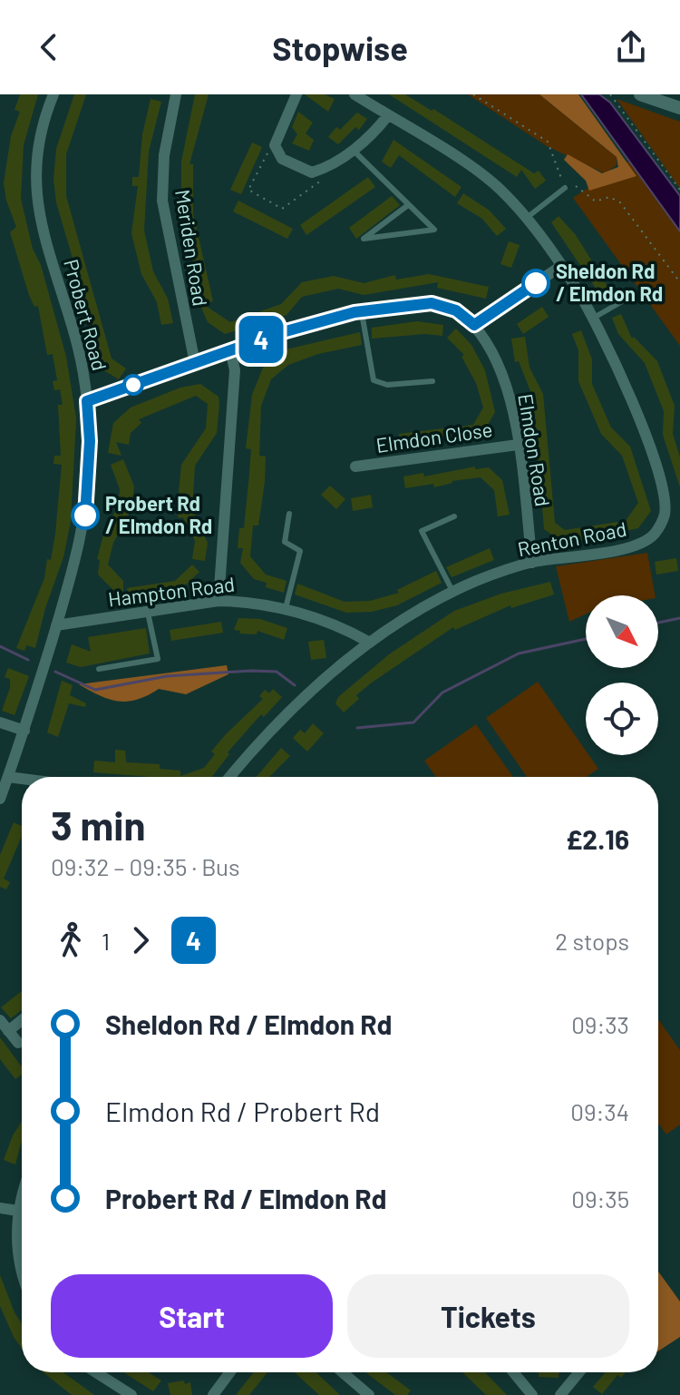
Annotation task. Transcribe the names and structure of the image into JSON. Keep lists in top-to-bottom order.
{
  "streets": {
    "street": [
      "Meriden Road",
      "Probert Road",
      "Elmdon Close",
      "Elmdon Road",
      "Renton Road",
      "Hampton Road"
    ]
  },
  "crossings": [
    ["Meriden Road", "Elmdon Road"],
    ["Probert Road", "Elmdon Road"],
    ["Probert Road", "Hampton Road"],
    ["Elmdon Close", "Elmdon Road"],
    ["Elmdon Road", "Renton Road"],
    ["Renton Road", "Hampton Road"]
  ],
  "places": ["Sheldon Rd / Elmdon Rd", "Probert Rd / Elmdon Rd"],
  "lines": ["bus line 4"],
  "north": "bottom right",
  "page": {
    "header": "Stopwise",
    "on_map": "4",
    "heading": ["3 min", "09:32 – 09:35 · Bus", "£2.16"],
    "legs": ["1", "4", "2 stops"],
    "list": [
      {
        "name": "Sheldon Rd / Elmdon Rd",
        "value": "09:33"
      },
      {
        "name": "Elmdon Rd / Probert Rd",
        "value": "09:34"
      },
      {
        "name": "Probert Rd / Elmdon Rd",
        "value": "09:35"
      }
    ],
    "buttons": ["Start", "Tickets"]
  }
}
